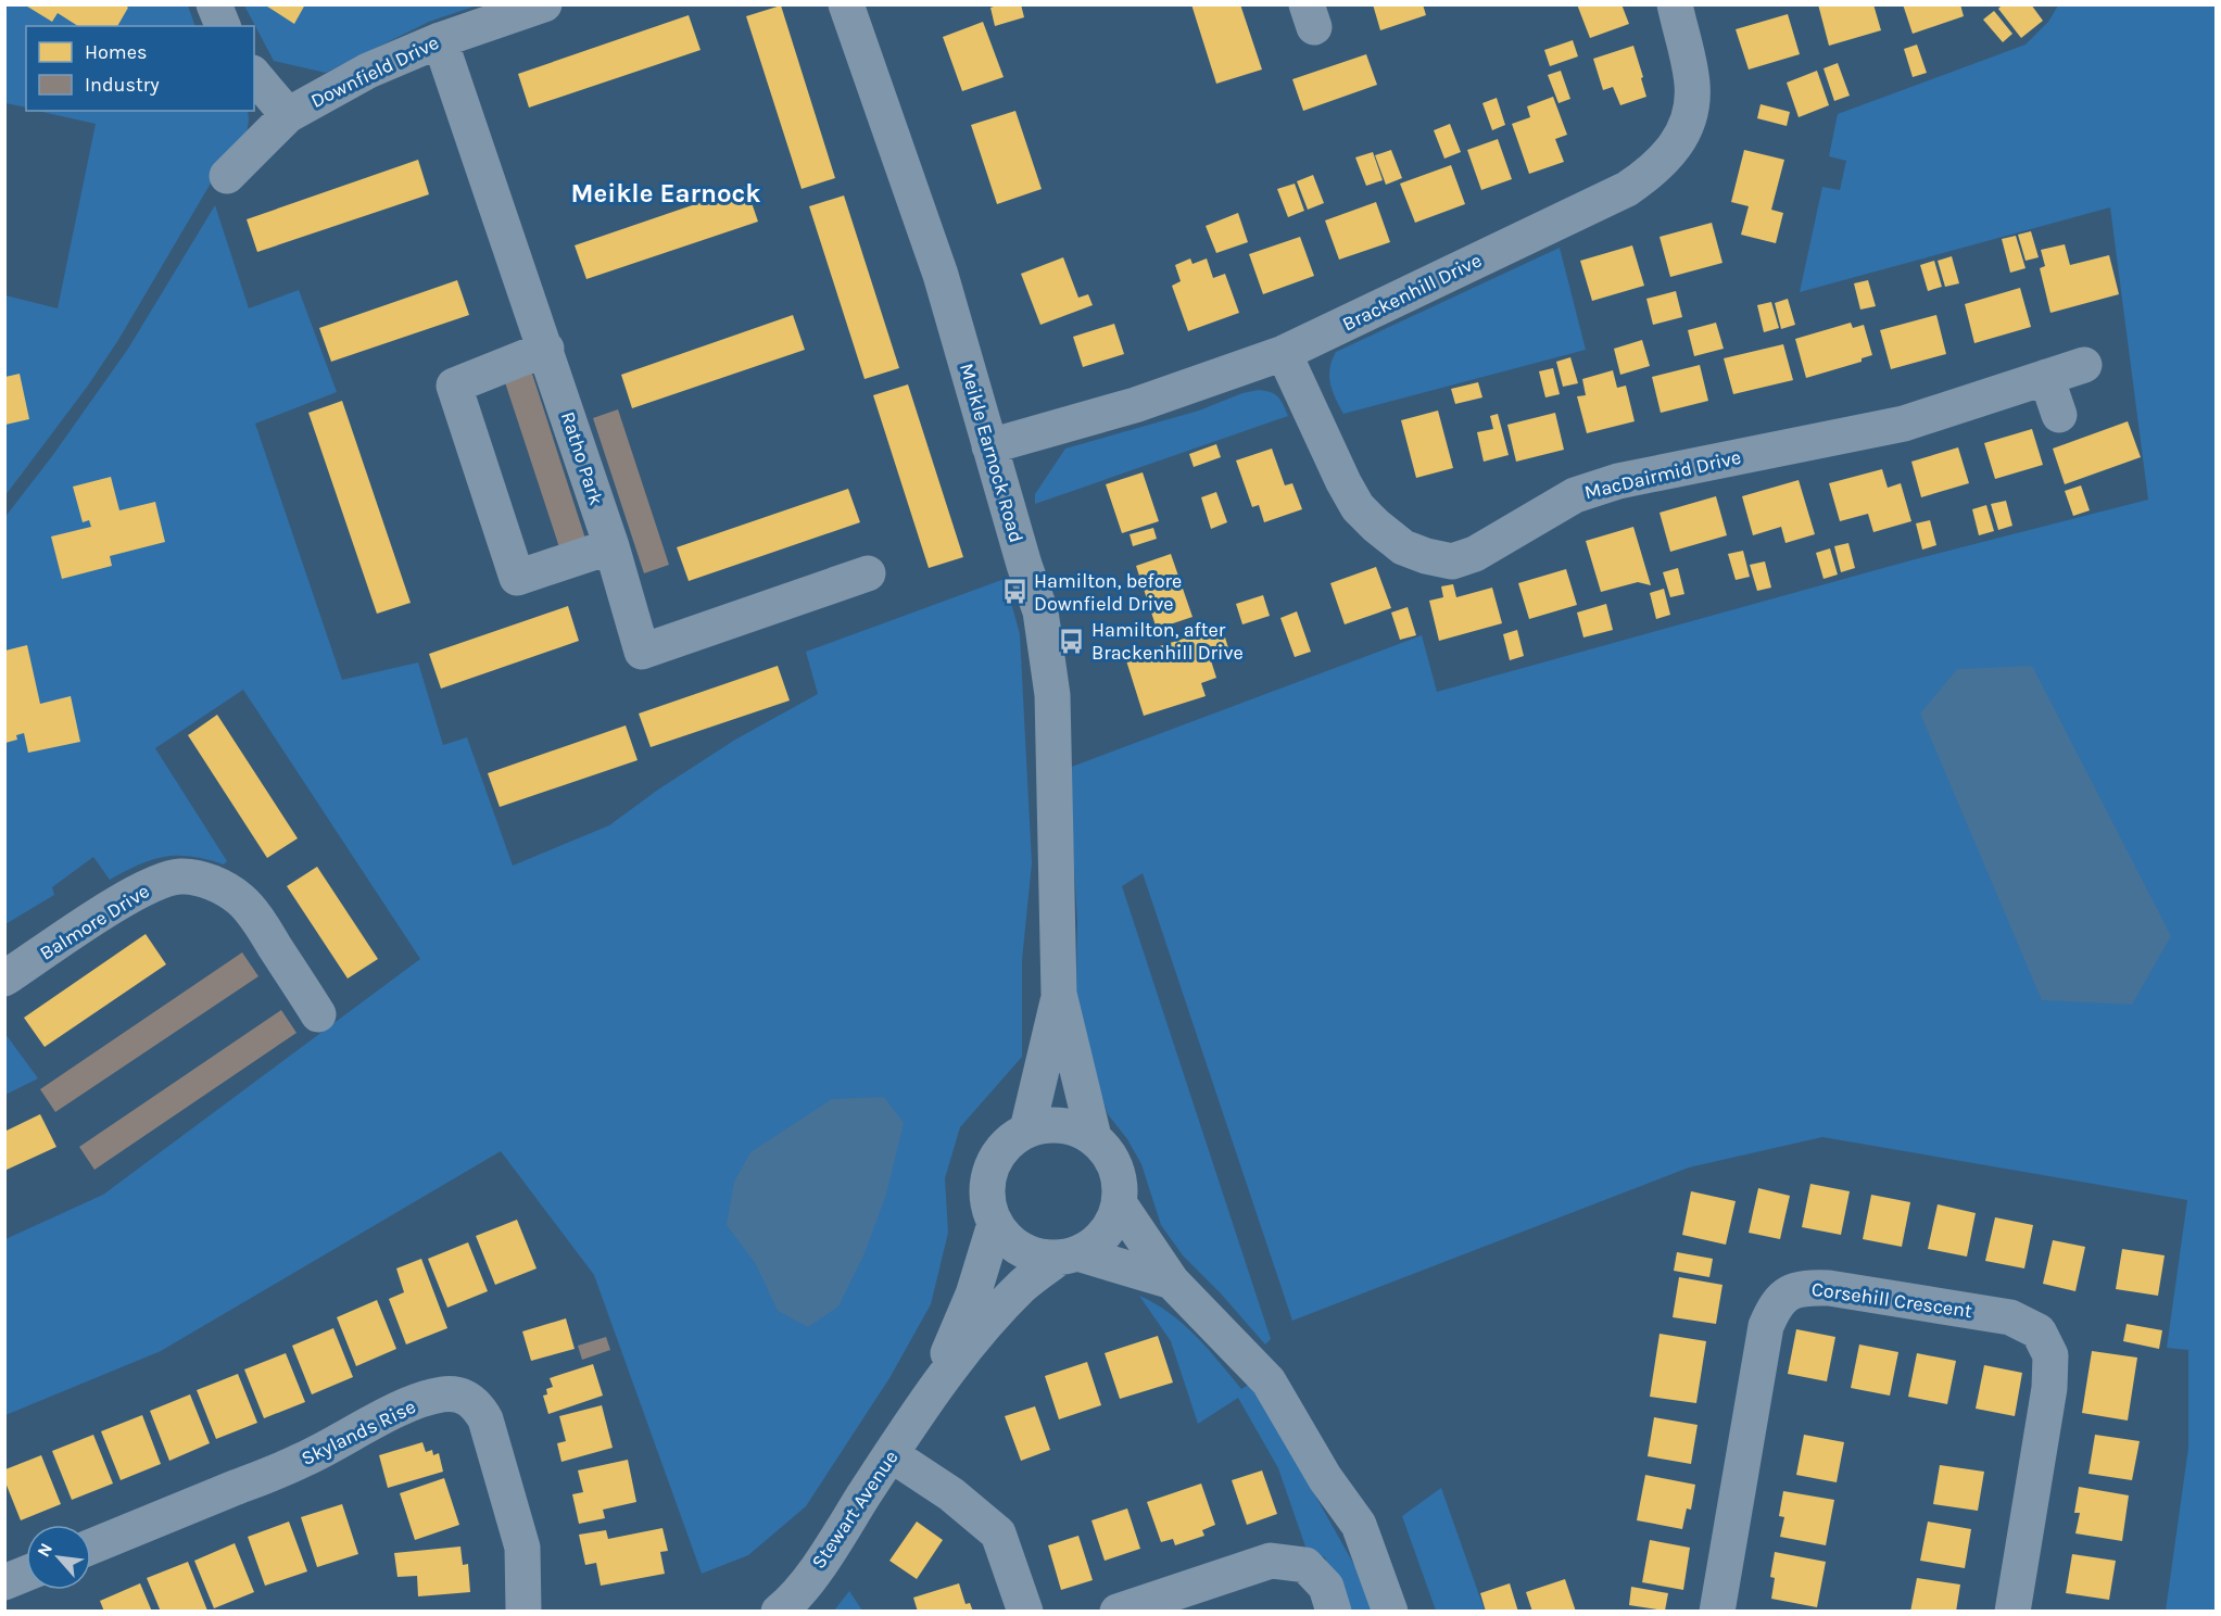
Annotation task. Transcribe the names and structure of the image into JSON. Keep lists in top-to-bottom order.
{
  "streets": {
    "street": [
      "Downfield Drive",
      "Brackenhill Drive",
      "Meikle Earnock Road",
      "Ratho Park",
      "MacDairmid Drive",
      "Balmore Drive",
      "Corsehill Crescent",
      "Skylands Rise",
      "Stewart Avenue"
    ]
  },
  "crossings": [
    ["Downfield Drive", "Ratho Park"],
    ["Brackenhill Drive", "Meikle Earnock Road"],
    ["Brackenhill Drive", "MacDairmid Drive"],
    ["Meikle Earnock Road", "Stewart Avenue"]
  ],
  "districts": ["Meikle Earnock"],
  "places": {
    "bus stop": ["Hamilton, before Downfield Drive", "Hamilton, after Brackenhill Drive"]
  },
  "legend": ["Homes", "Industry"],
  "north": "top left"
}
